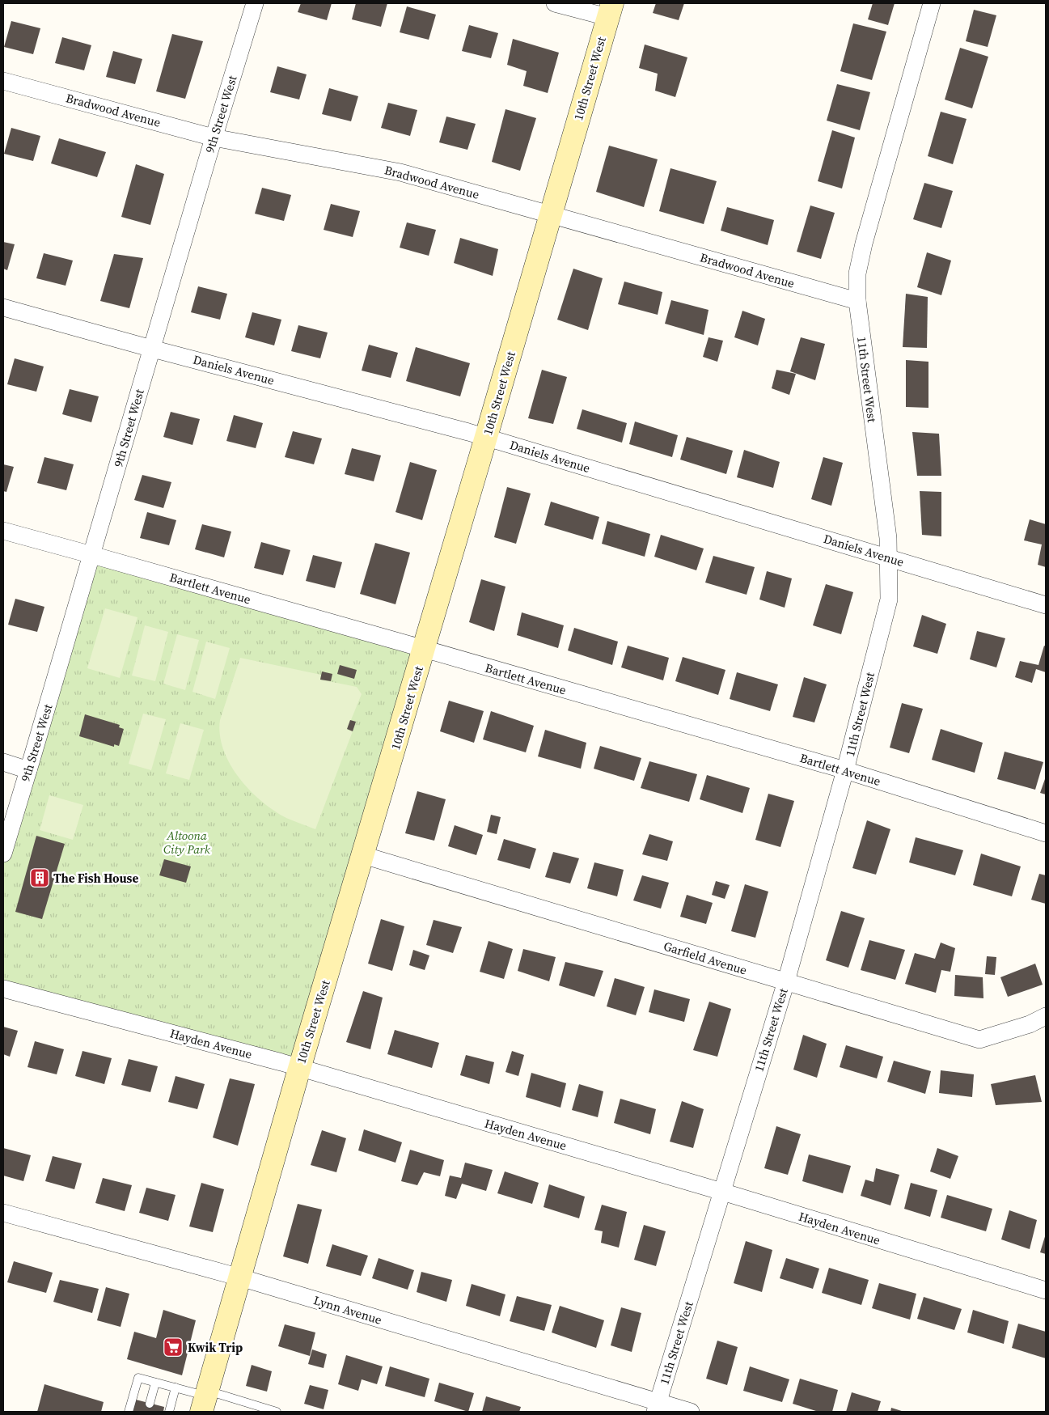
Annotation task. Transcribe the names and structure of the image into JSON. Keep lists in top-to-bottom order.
{
  "streets": {
    "street": [
      "10th Street West",
      "Bradwood Avenue",
      "9th Street West",
      "Daniels Avenue",
      "11th Street West",
      "Bartlett Avenue",
      "Garfield Avenue",
      "Hayden Avenue",
      "Lynn Avenue"
    ]
  },
  "crossings": [
    ["10th Street West", "Bradwood Avenue"],
    ["10th Street West", "Daniels Avenue"],
    ["10th Street West", "Bartlett Avenue"],
    ["10th Street West", "Garfield Avenue"],
    ["10th Street West", "Hayden Avenue"],
    ["10th Street West", "Lynn Avenue"],
    ["Bradwood Avenue", "9th Street West"],
    ["Bradwood Avenue", "11th Street West"],
    ["9th Street West", "Daniels Avenue"],
    ["9th Street West", "Bartlett Avenue"],
    ["Daniels Avenue", "11th Street West"],
    ["11th Street West", "Bartlett Avenue"],
    ["11th Street West", "Garfield Avenue"],
    ["11th Street West", "Hayden Avenue"],
    ["11th Street West", "Lynn Avenue"]
  ],
  "parks": ["Altoona City Park"],
  "places": {
    "building": ["The Fish House"],
    "supermarket": ["Kwik Trip"]
  }
}
